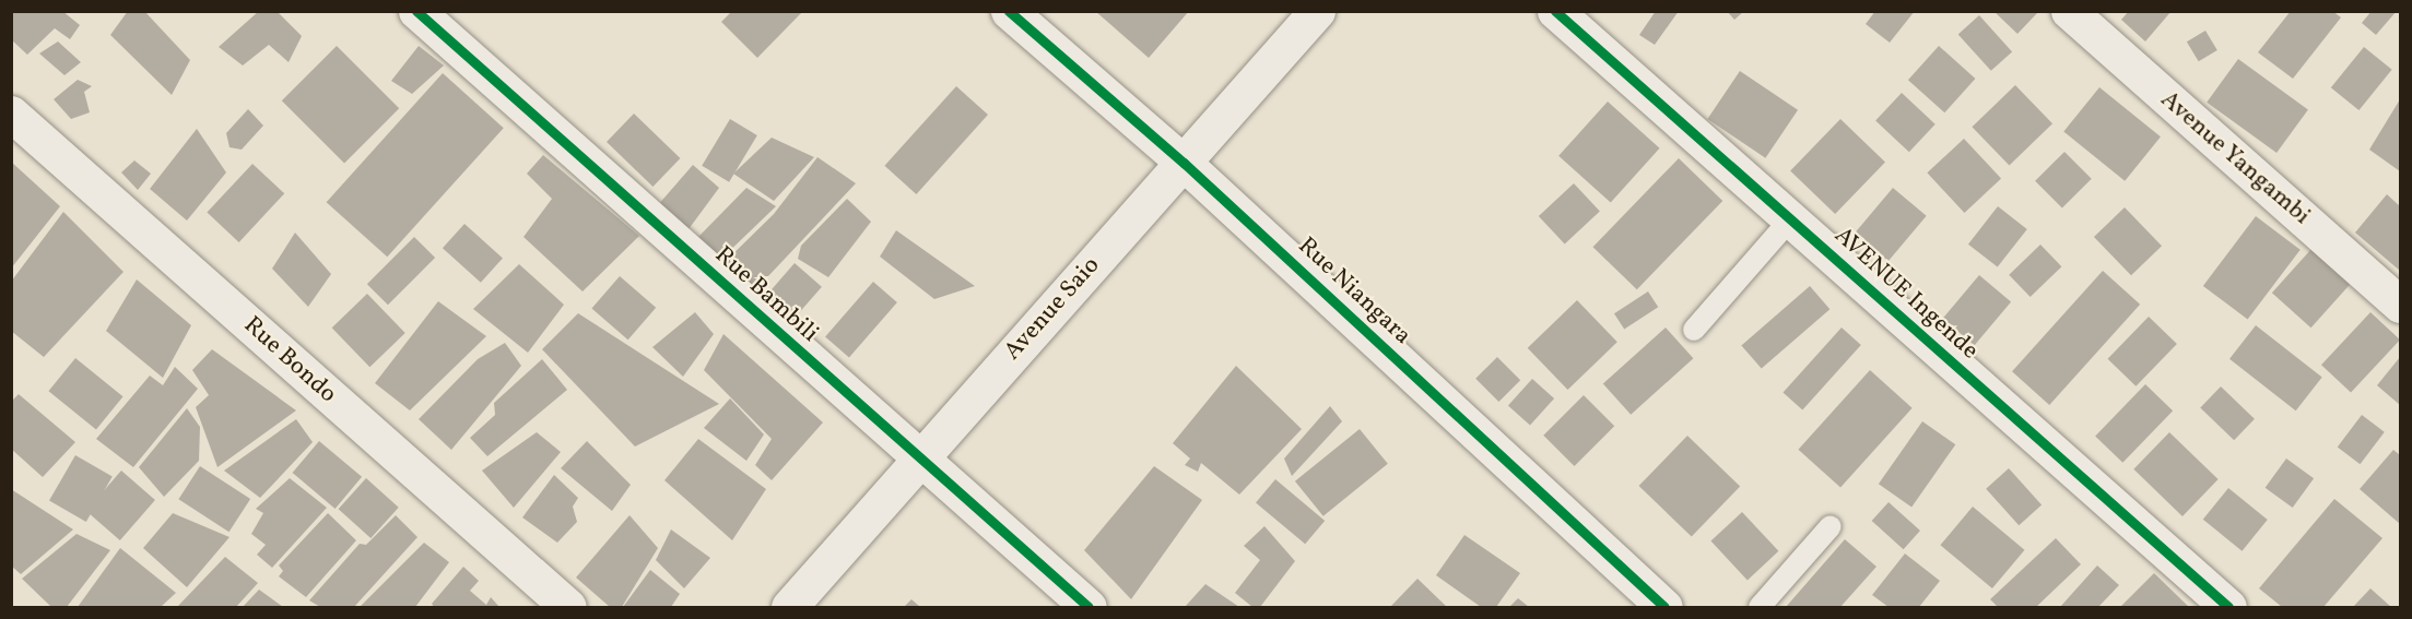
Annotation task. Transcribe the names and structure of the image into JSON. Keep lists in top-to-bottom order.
{
  "streets": {
    "street": [
      "Avenue Yangambi",
      "Rue Niangara",
      "AVENUE Ingende",
      "Rue Bambili",
      "Avenue Saio",
      "Rue Bondo"
    ]
  },
  "crossings": [
    ["Rue Niangara", "Avenue Saio"],
    ["Rue Bambili", "Avenue Saio"]
  ]
}
